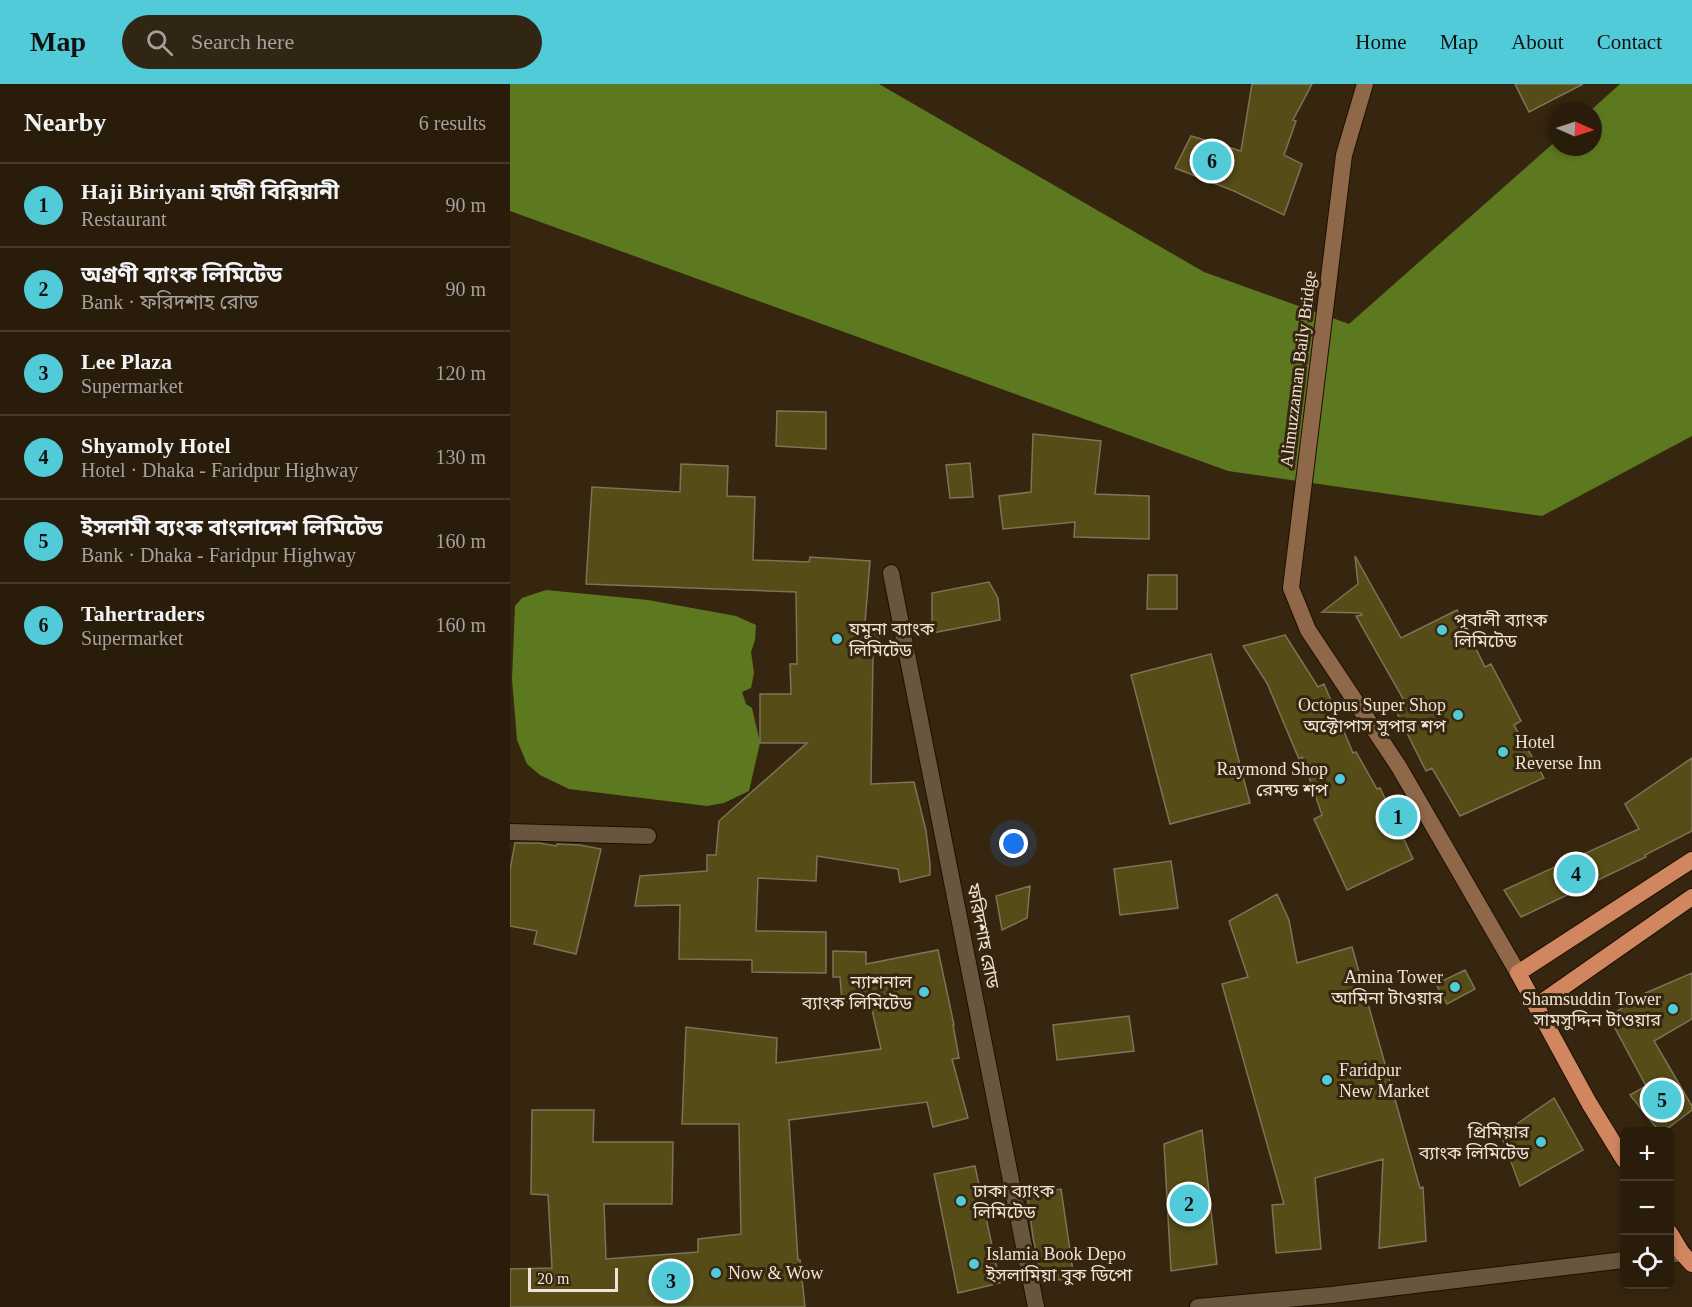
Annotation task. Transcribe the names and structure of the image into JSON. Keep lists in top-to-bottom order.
{
  "streets": {
    "main road": ["Alimuzzaman Baily Bridge"],
    "street": ["ফরিদশাহ রোড"]
  },
  "places": [
    "পূবালী ব্যাংক লিমিটেড",
    "যমুনা ব্যাংক লিমিটেড",
    "Octopus Super Shop অক্টোপাস সুপার শপ",
    "Hotel Reverse Inn",
    "Raymond Shop রেমন্ড শপ",
    "Amina Tower আমিনা টাওয়ার",
    "ন্যাশনাল ব্যাংক লিমিটেড",
    "Shamsuddin Tower সামসুদ্দিন টাওয়ার",
    "Faridpur New Market",
    "প্রিমিয়ার ব্যাংক লিমিটেড",
    "ঢাকা ব্যাংক লিমিটেড",
    "Islamia Book Depo ইসলামিয়া বুক ডিপো",
    "Now & Wow"
  ],
  "scale_bar": "20 m",
  "north": "right",
  "page": {
    "header": "Map",
    "search": "Search here",
    "nav": [
      "Home",
      "Map",
      "About",
      "Contact"
    ],
    "heading": ["Nearby", "6 results"],
    "pins": [
      "6",
      "1",
      "4",
      "5",
      "2",
      "3"
    ],
    "list": [
      {
        "mark": "1",
        "name": "Haji Biriyani হাজী বিরিয়ানী",
        "note": "Restaurant",
        "value": "90 m"
      },
      {
        "mark": "2",
        "name": "অগ্রণী ব্যাংক লিমিটেড",
        "note": "Bank · ফরিদশাহ রোড",
        "value": "90 m"
      },
      {
        "mark": "3",
        "name": "Lee Plaza",
        "note": "Supermarket",
        "value": "120 m"
      },
      {
        "mark": "4",
        "name": "Shyamoly Hotel",
        "note": "Hotel · Dhaka - Faridpur Highway",
        "value": "130 m"
      },
      {
        "mark": "5",
        "name": "ইসলামী ব্যংক বাংলাদেশ লিমিটেড",
        "note": "Bank · Dhaka - Faridpur Highway",
        "value": "160 m"
      },
      {
        "mark": "6",
        "name": "Tahertraders",
        "note": "Supermarket",
        "value": "160 m"
      }
    ],
    "map_buttons": ["+", "−"],
    "scale": "20 m"
  }
}
